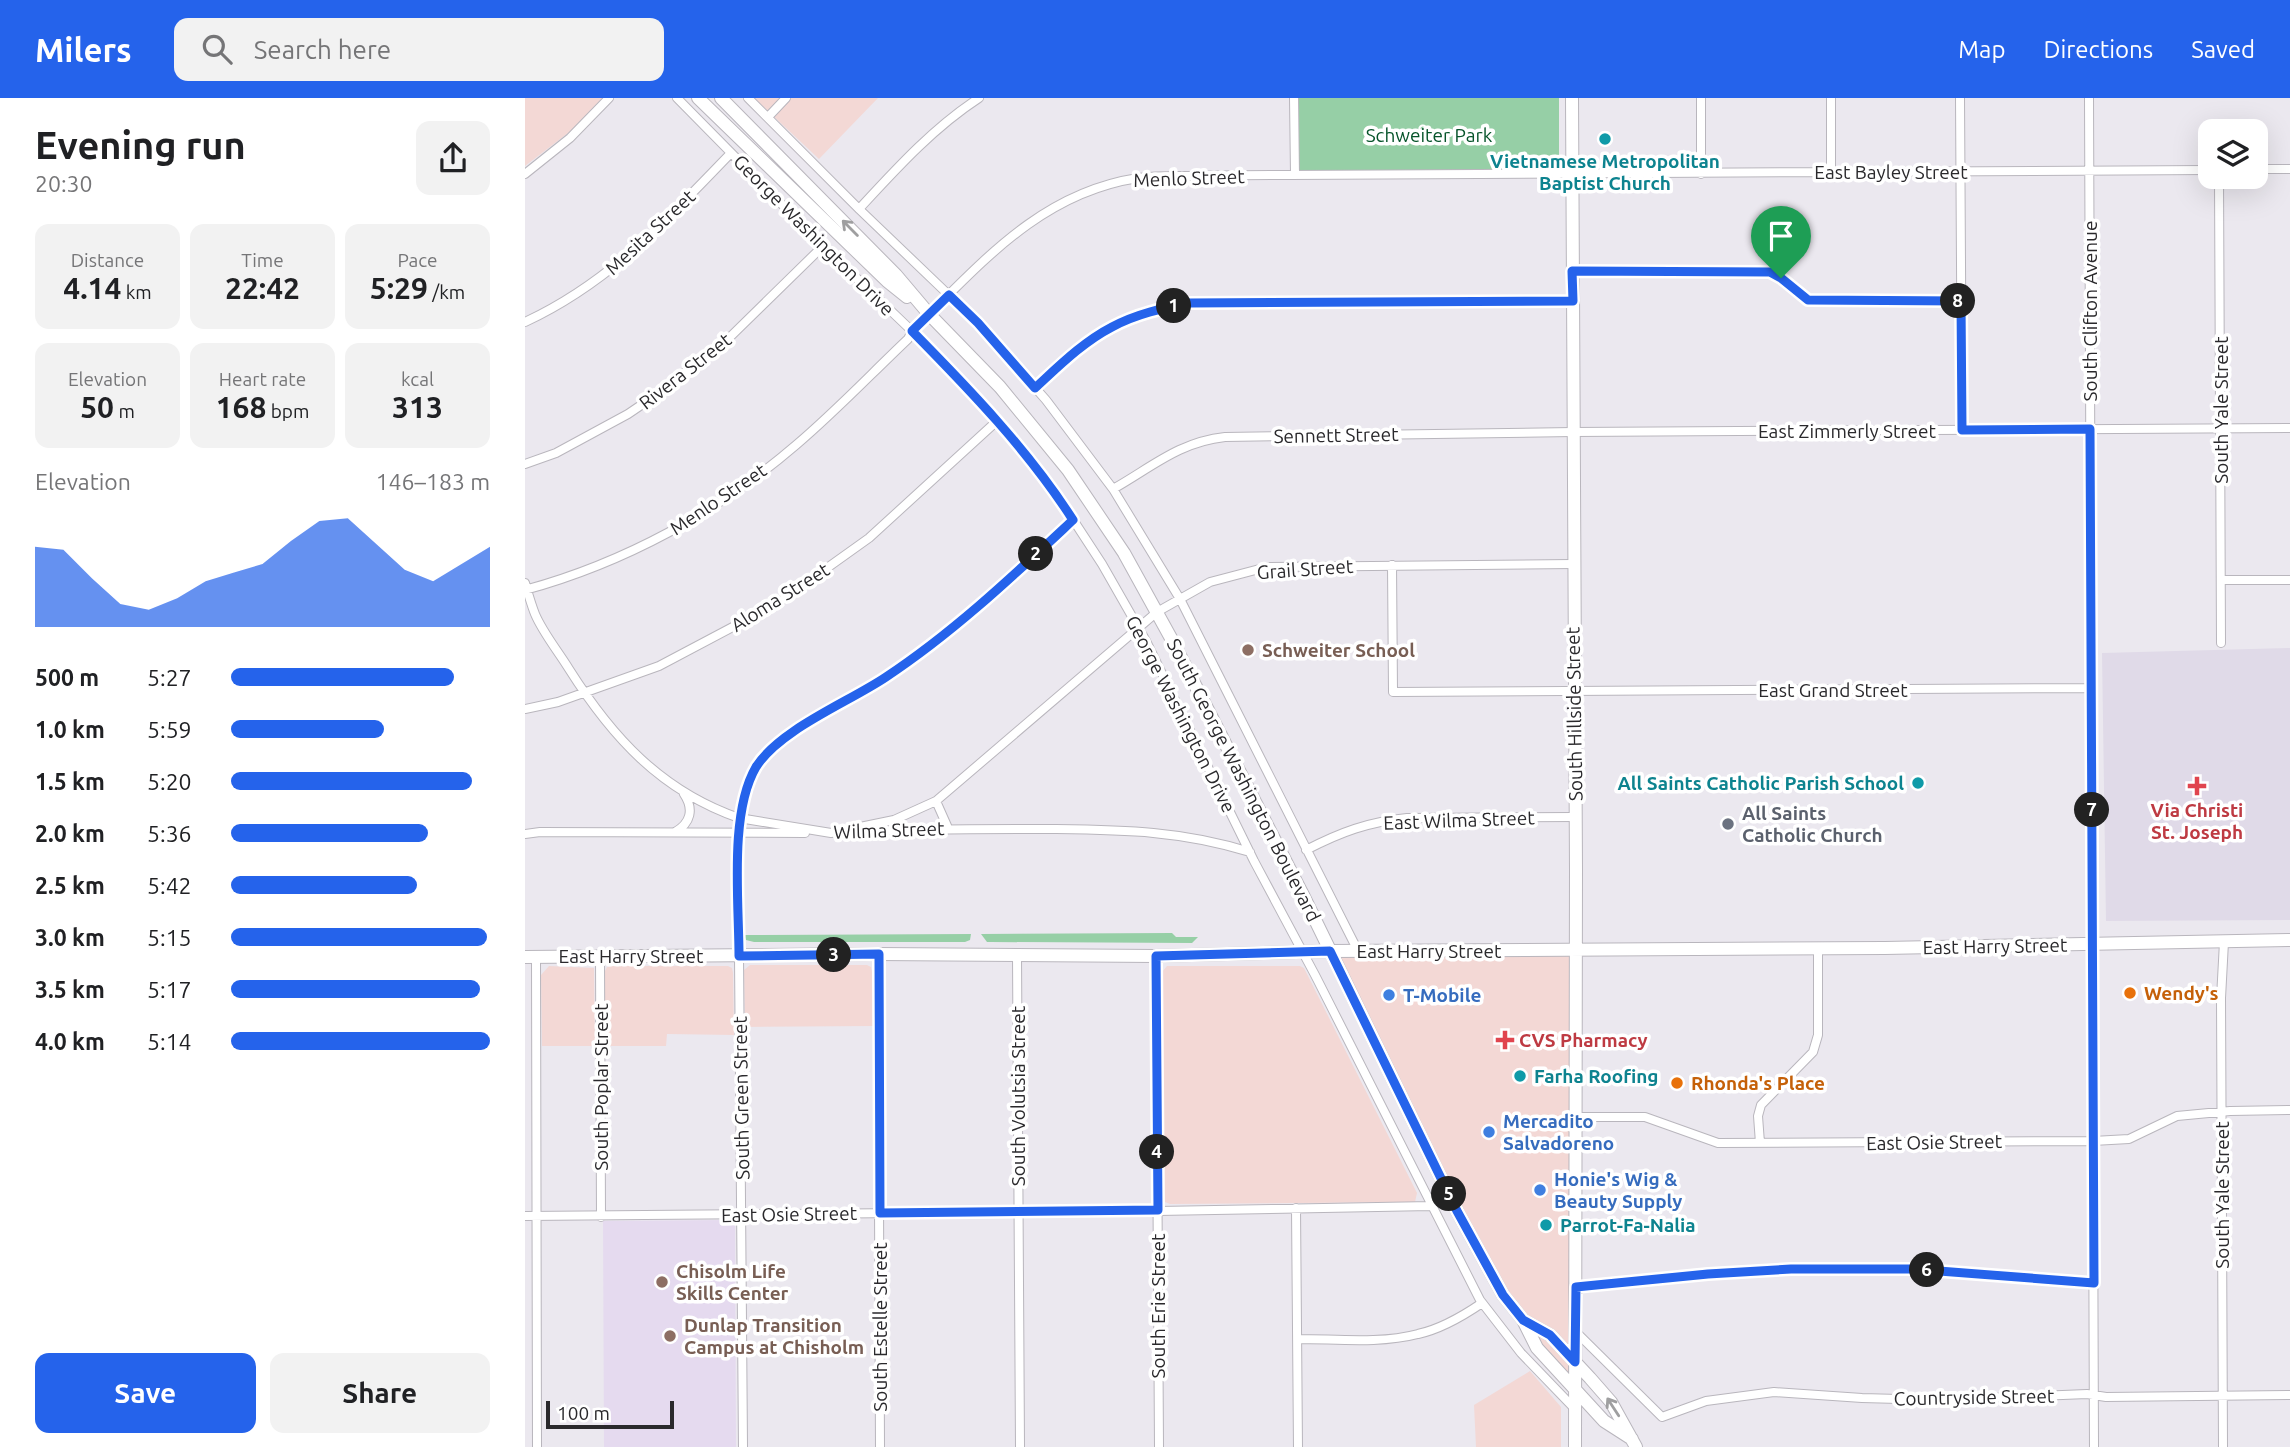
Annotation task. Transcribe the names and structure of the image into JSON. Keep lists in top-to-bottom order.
{
  "streets": {
    "main road": ["South Hillside Street", "South George Washington Boulevard", "East Harry Street"],
    "street": [
      "East Bayley Street",
      "Menlo Street",
      "Mesita Street",
      "George Washington Drive",
      "South Clifton Avenue",
      "Rivera Street",
      "South Yale Street",
      "East Zimmerly Street",
      "Sennett Street",
      "Grail Street",
      "Aloma Street",
      "East Grand Street",
      "East Wilma Street",
      "Wilma Street",
      "South Poplar Street",
      "South Volutsia Street",
      "South Green Street",
      "East Osie Street",
      "South Erie Street",
      "South Estelle Street",
      "Countryside Street"
    ]
  },
  "crossings": [
    ["East Bayley Street", "Menlo Street"],
    ["East Bayley Street", "South Clifton Avenue"],
    ["East Bayley Street", "South Hillside Street"],
    ["Menlo Street", "George Washington Drive"],
    ["Menlo Street", "South Hillside Street"],
    ["Menlo Street", "South George Washington Boulevard"],
    ["Mesita Street", "George Washington Drive"],
    ["George Washington Drive", "Rivera Street"],
    ["George Washington Drive", "Grail Street"],
    ["George Washington Drive", "Aloma Street"],
    ["George Washington Drive", "South Hillside Street"],
    ["George Washington Drive", "Wilma Street"],
    ["George Washington Drive", "East Harry Street"],
    ["George Washington Drive", "East Osie Street"],
    ["South Clifton Avenue", "East Zimmerly Street"],
    ["South Clifton Avenue", "East Grand Street"],
    ["South Clifton Avenue", "East Harry Street"],
    ["South Clifton Avenue", "East Osie Street"],
    ["South Clifton Avenue", "Countryside Street"],
    ["South Yale Street", "East Zimmerly Street"],
    ["South Yale Street", "East Harry Street"],
    ["South Yale Street", "East Osie Street"],
    ["South Yale Street", "Countryside Street"],
    ["East Zimmerly Street", "Sennett Street"],
    ["East Zimmerly Street", "South Hillside Street"],
    ["Sennett Street", "South Hillside Street"],
    ["Grail Street", "East Grand Street"],
    ["Grail Street", "South Hillside Street"],
    ["Grail Street", "South George Washington Boulevard"],
    ["Grail Street", "Wilma Street"],
    ["East Grand Street", "South Hillside Street"],
    ["South Hillside Street", "South George Washington Boulevard"],
    ["South Hillside Street", "East Wilma Street"],
    ["South Hillside Street", "East Harry Street"],
    ["South Hillside Street", "East Osie Street"],
    ["South Hillside Street", "Countryside Street"],
    ["South George Washington Boulevard", "East Harry Street"],
    ["Wilma Street", "South Green Street"],
    ["East Harry Street", "South Poplar Street"],
    ["East Harry Street", "South Volutsia Street"],
    ["East Harry Street", "South Green Street"],
    ["East Harry Street", "South Erie Street"],
    ["East Harry Street", "South Estelle Street"],
    ["South Poplar Street", "East Osie Street"],
    ["South Volutsia Street", "East Osie Street"],
    ["South Green Street", "East Osie Street"],
    ["East Osie Street", "South Erie Street"],
    ["East Osie Street", "South Estelle Street"]
  ],
  "parks": ["Schweiter Park"],
  "places": {
    "other": [
      "Vietnamese Metropolitan Baptist Church",
      "Schweiter School",
      "All Saints Catholic Parish School",
      "All Saints Catholic Church",
      "Wendy's",
      "T-Mobile",
      "Farha Roofing",
      "Rhonda's Place",
      "Mercadito Salvadoreno",
      "Honie's Wig & Beauty Supply",
      "Parrot-Fa-Nalia",
      "Chisolm Life Skills Center",
      "Dunlap Transition Campus at Chisholm"
    ],
    "health": ["Via Christi St. Joseph", "CVS Pharmacy"]
  },
  "scale_bar": "100 m",
  "page": {
    "header": "Milers",
    "search": "Search here",
    "nav": ["Map", "Directions", "Saved"],
    "heading": ["Evening run", "20:30"],
    "stats": [
      ["Distance", "4.14 km"],
      ["Time", "22:42"],
      ["Pace", "5:29 /km"],
      ["Elevation", "50 m"],
      ["Heart rate", "168 bpm"],
      ["kcal", "313"]
    ],
    "pins": [
      "8",
      "1",
      "2",
      "7",
      "3",
      "4",
      "5",
      "6"
    ],
    "chart": ["Elevation", "146–183 m"],
    "list": [
      {
        "name": "500 m",
        "note": "5:27"
      },
      {
        "name": "1.0 km",
        "note": "5:59"
      },
      {
        "name": "1.5 km",
        "note": "5:20"
      },
      {
        "name": "2.0 km",
        "note": "5:36"
      },
      {
        "name": "2.5 km",
        "note": "5:42"
      },
      {
        "name": "3.0 km",
        "note": "5:15"
      },
      {
        "name": "3.5 km",
        "note": "5:17"
      },
      {
        "name": "4.0 km",
        "note": "5:14"
      }
    ],
    "buttons": ["Save", "Share"],
    "scale": "100 m"
  }
}
